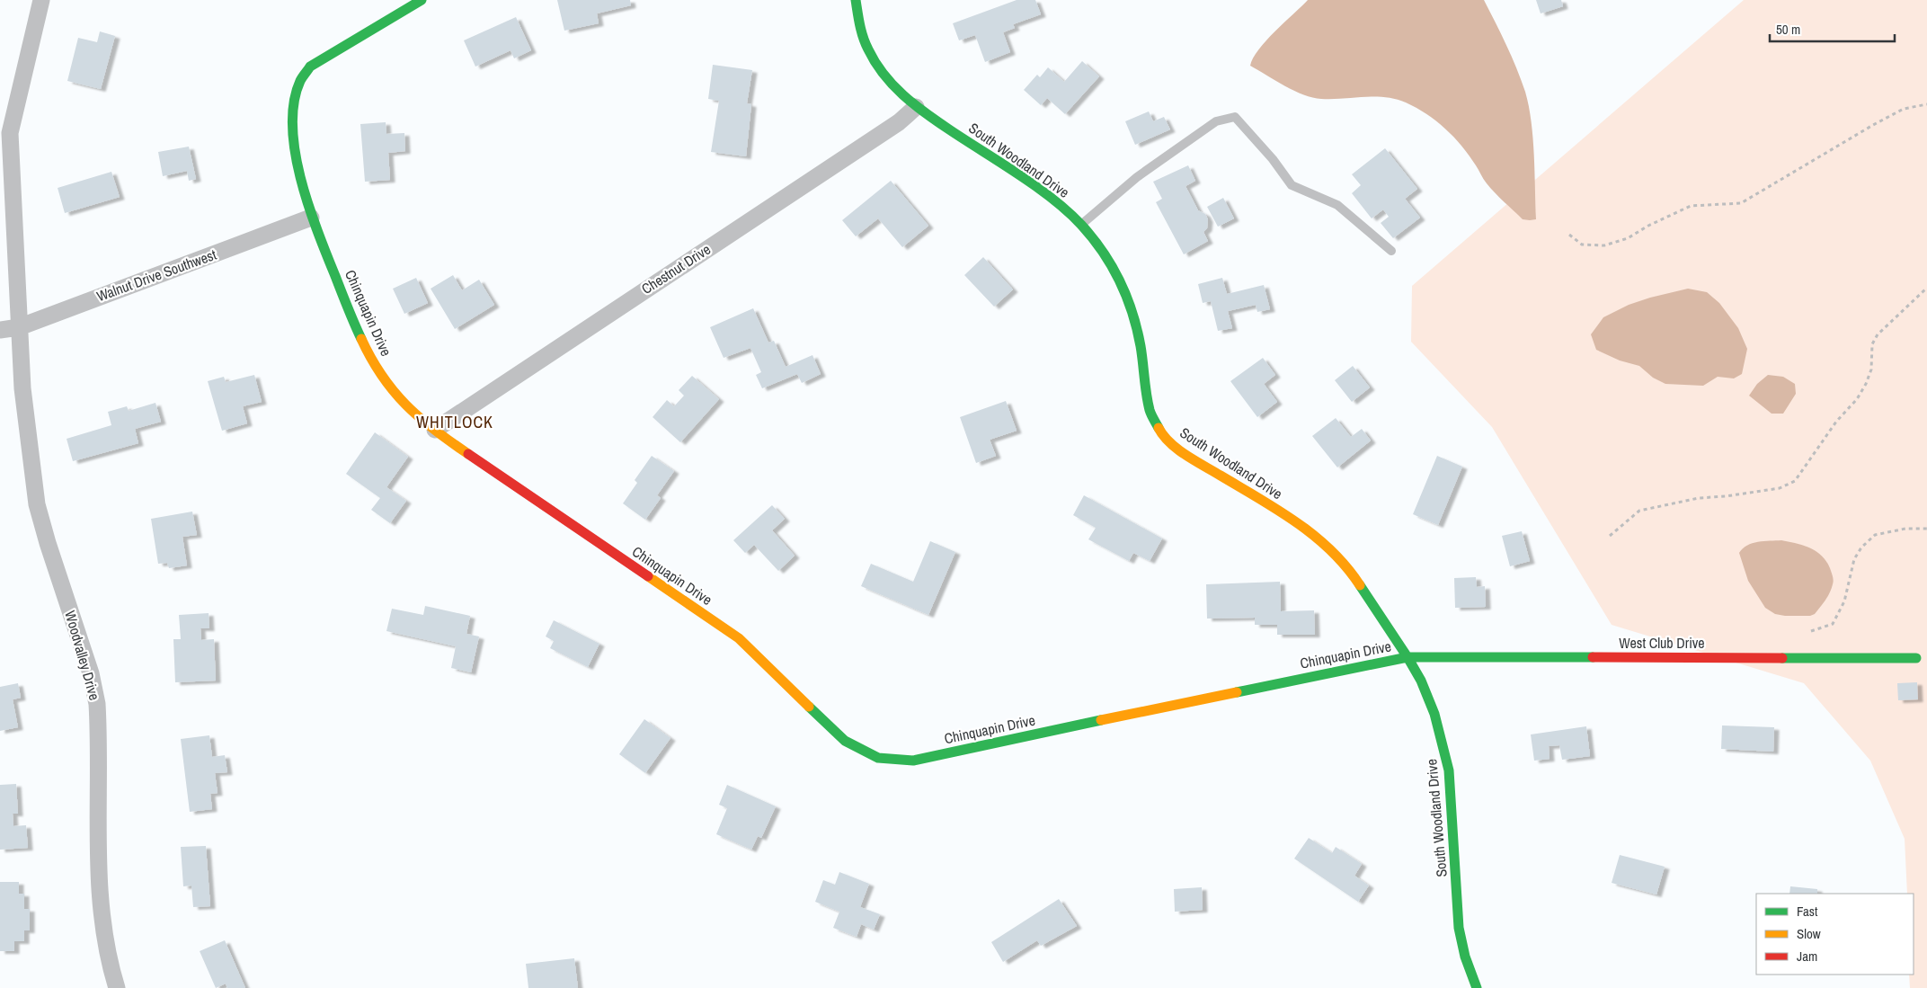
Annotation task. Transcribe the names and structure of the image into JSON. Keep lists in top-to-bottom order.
{
  "streets": {
    "street": [
      "South Woodland Drive",
      "Chestnut Drive",
      "Walnut Drive Southwest",
      "Chinquapin Drive",
      "West Club Drive",
      "Woodvalley Drive"
    ]
  },
  "crossings": [
    ["South Woodland Drive", "Chestnut Drive"],
    ["South Woodland Drive", "Chinquapin Drive"],
    ["South Woodland Drive", "West Club Drive"],
    ["Chestnut Drive", "Chinquapin Drive"],
    ["Walnut Drive Southwest", "Chinquapin Drive"],
    ["Walnut Drive Southwest", "Woodvalley Drive"],
    ["Chinquapin Drive", "West Club Drive"]
  ],
  "districts": ["WHITLOCK"],
  "legend": ["Fast", "Slow", "Jam"],
  "scale_bar": "50 m"
}
